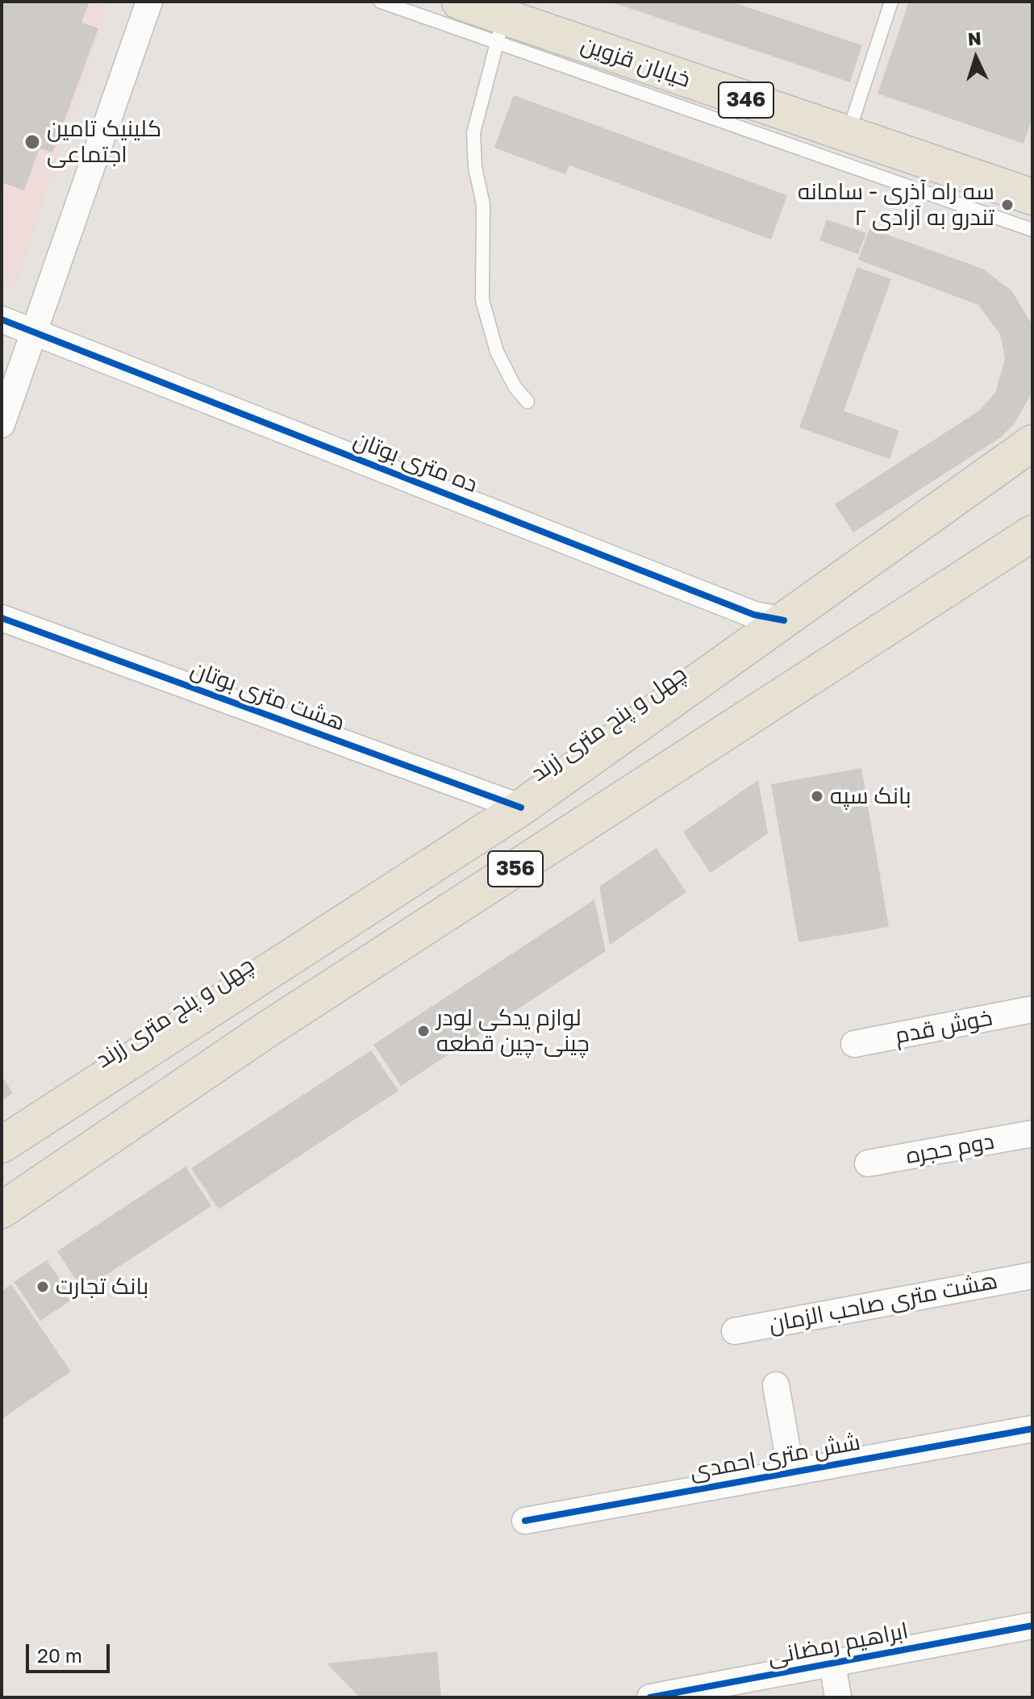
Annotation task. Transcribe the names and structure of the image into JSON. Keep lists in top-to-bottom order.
{
  "streets": {
    "main road": [
      "خیابان قزوین",
      "346",
      "چهل و پنج متری زرند",
      "356"
    ],
    "street": [
      "ده متری بوتان",
      "هشت متری بوتان",
      "خوش قدم",
      "دوم حجره",
      "هشت متری صاحب الزمان",
      "شش متری احمدی",
      "ابراهیم رمضانی"
    ]
  },
  "crossings": [
    ["ده متری بوتان", "چهل و پنج متری زرند"],
    ["هشت متری بوتان", "چهل و پنج متری زرند"]
  ],
  "places": [
    "کلینیک تامین اجتماعی",
    "سه راه آذری - سامانه ۲ تندرو به آزادی",
    "بانک سپه",
    "لوازم یدکی لودر چینی-چین قطعه",
    "بانک تجارت"
  ],
  "scale_bar": "20 m",
  "north": "top"
}
